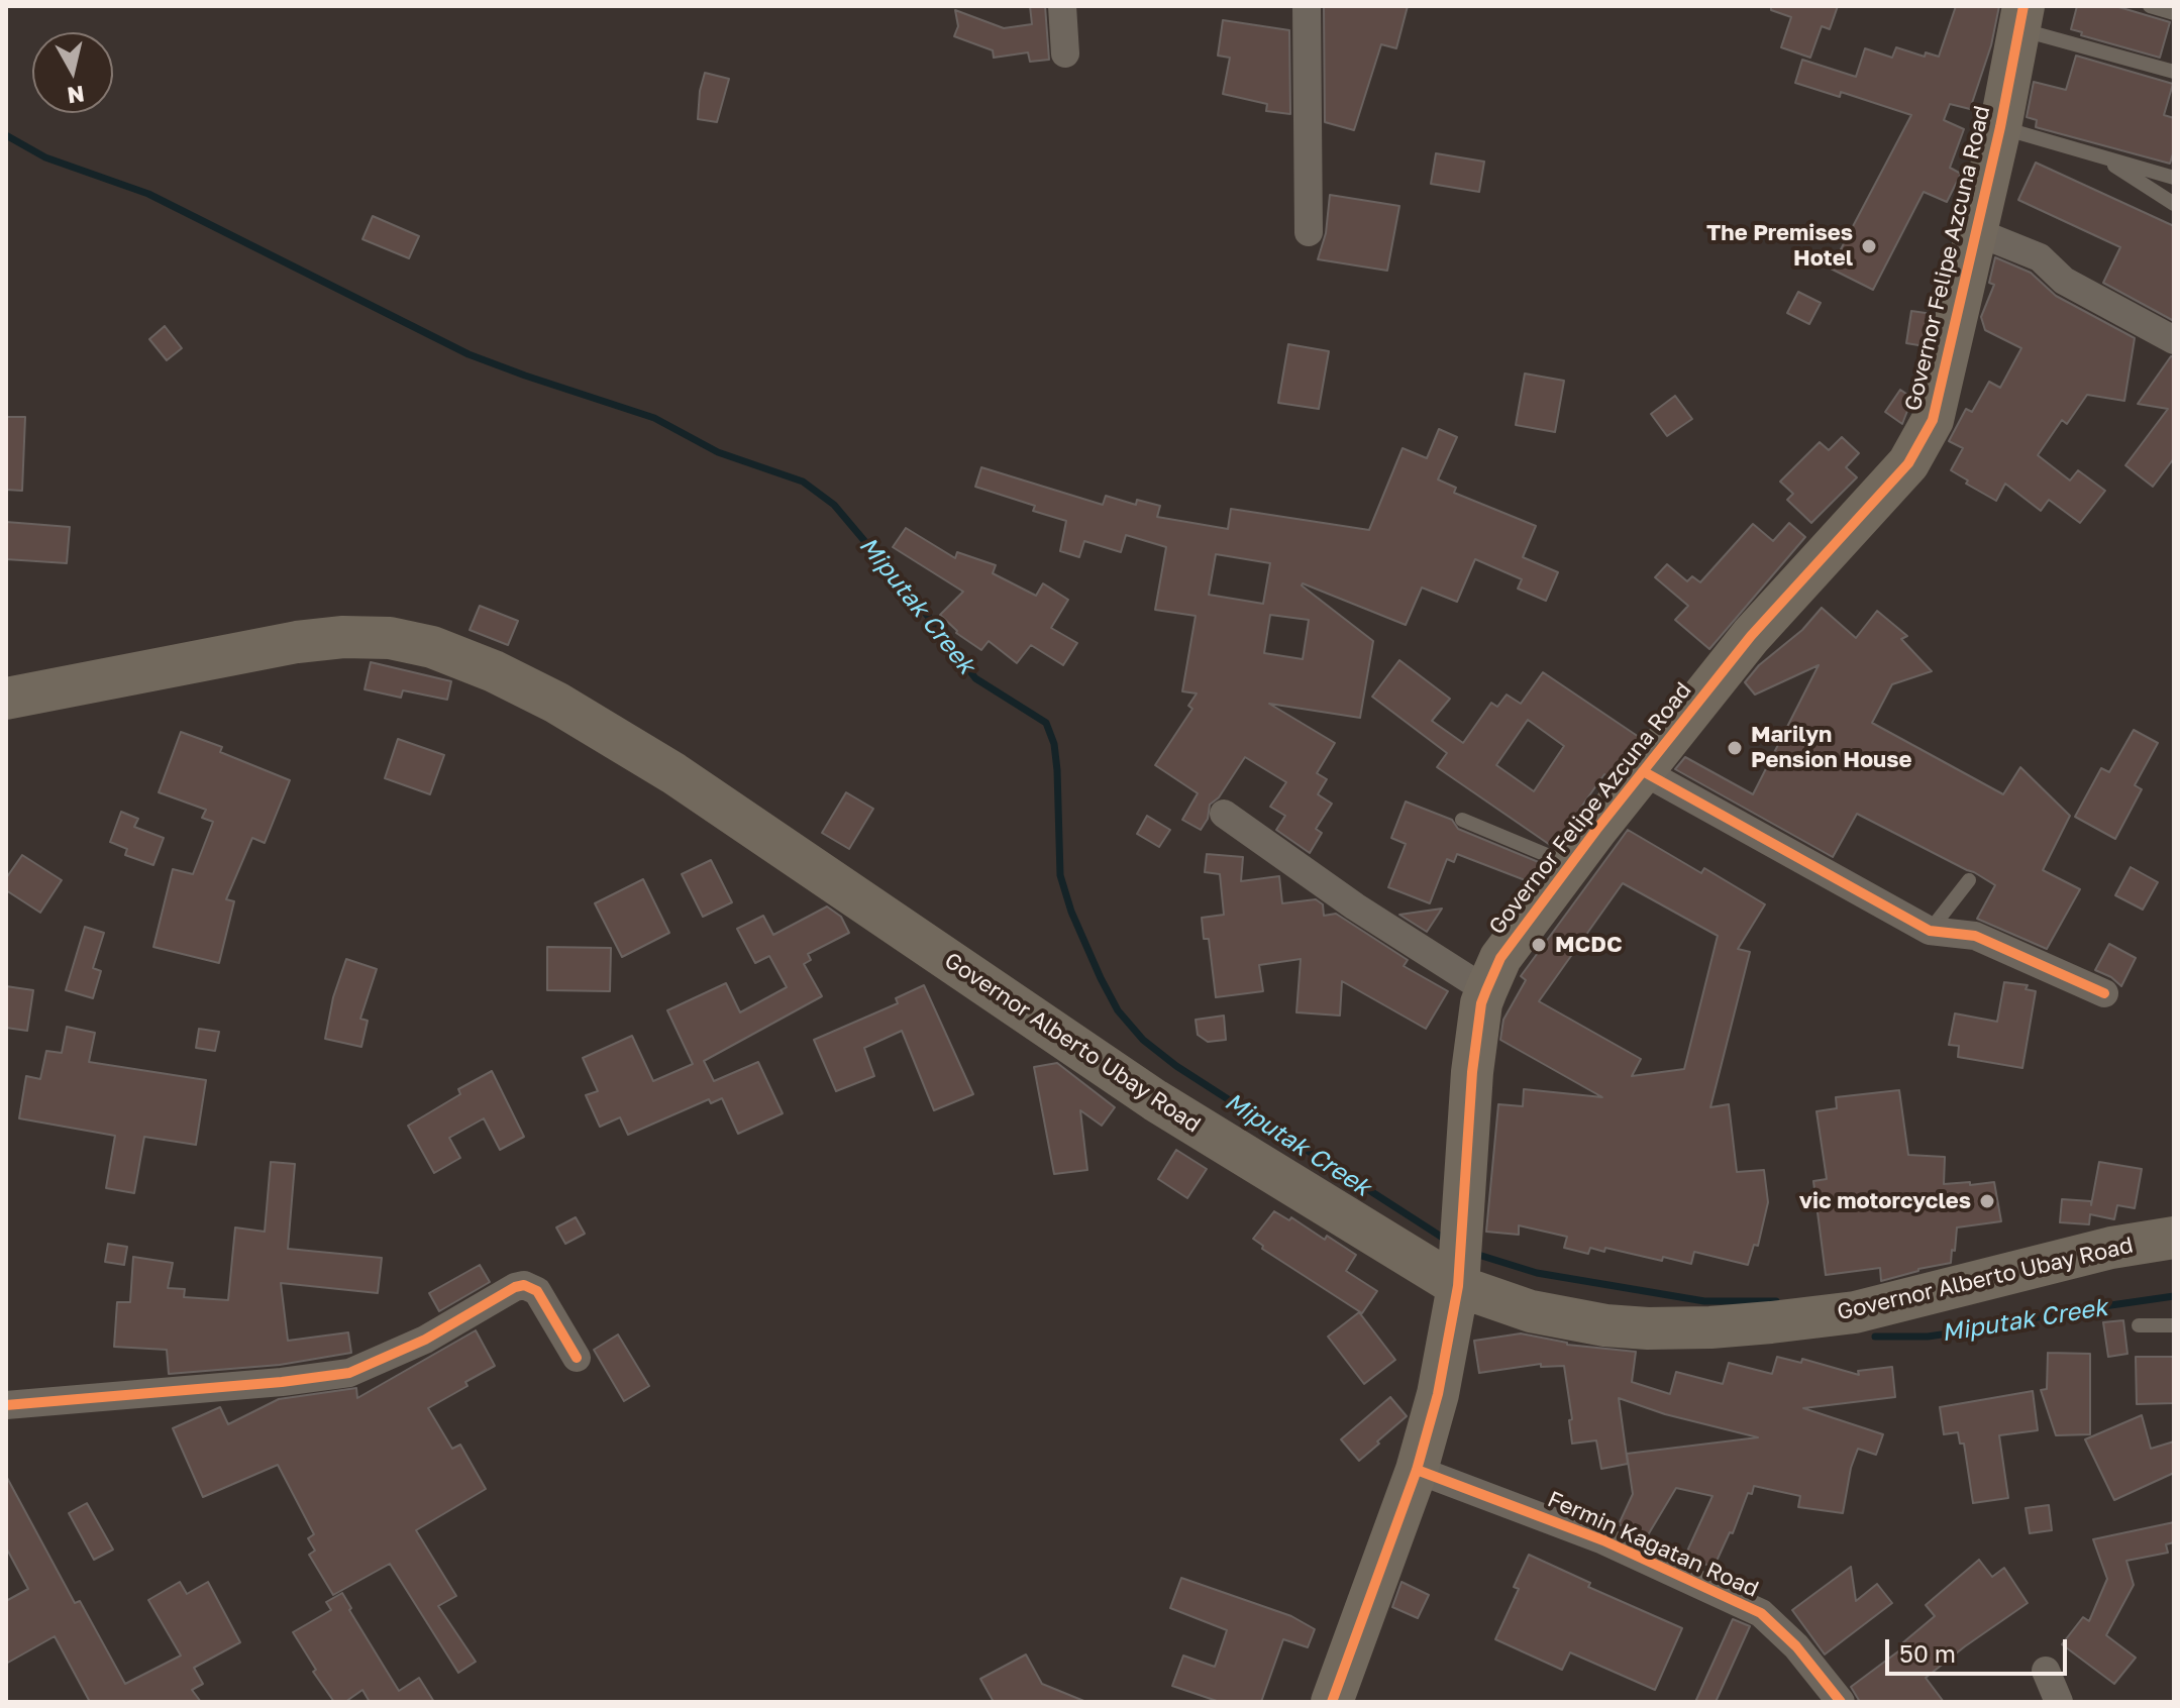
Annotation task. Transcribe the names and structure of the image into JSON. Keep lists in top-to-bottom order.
{
  "streets": {
    "main road": ["Governor Felipe Azcuna Road", "Governor Alberto Ubay Road"],
    "street": ["Fermin Kagatan Road"]
  },
  "crossings": [
    ["Governor Felipe Azcuna Road", "Governor Alberto Ubay Road"],
    ["Governor Felipe Azcuna Road", "Fermin Kagatan Road"]
  ],
  "water": ["Miputak Creek"],
  "places": [
    "The Premises Hotel",
    "Marilyn Pension House",
    "MCDC",
    "vic motorcycles"
  ],
  "scale_bar": "50 m",
  "north": "bottom"
}
